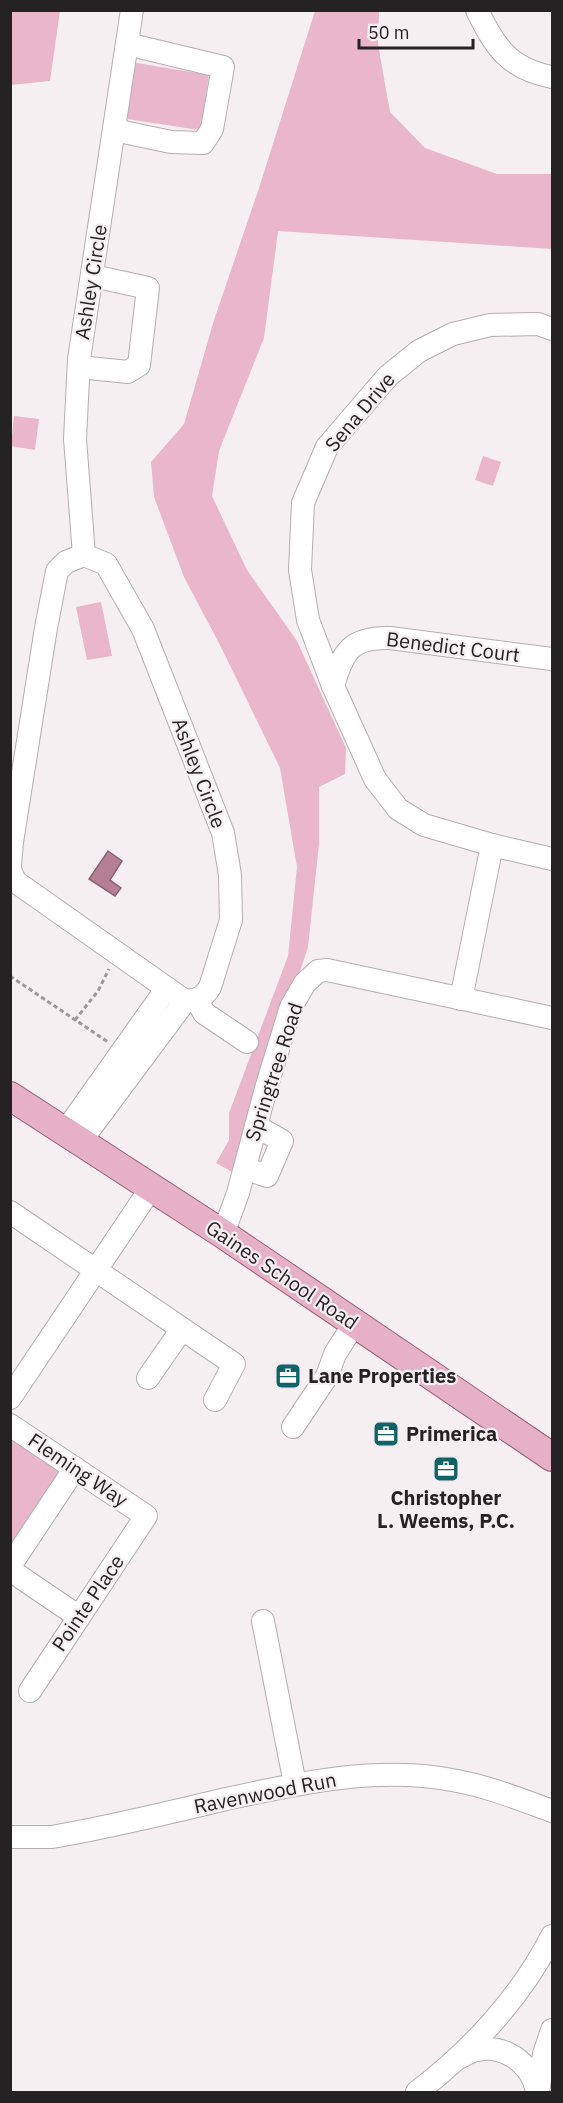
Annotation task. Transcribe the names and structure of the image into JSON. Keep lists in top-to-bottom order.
{
  "streets": {
    "main road": ["Gaines School Road"],
    "street": [
      "Ashley Circle",
      "Sena Drive",
      "Benedict Court",
      "Springtree Road",
      "Fleming Way",
      "Pointe Place",
      "Ravenwood Run"
    ]
  },
  "crossings": [
    ["Ashley Circle", "Gaines School Road"],
    ["Sena Drive", "Benedict Court"],
    ["Springtree Road", "Gaines School Road"],
    ["Fleming Way", "Pointe Place"]
  ],
  "places": {
    "office": ["Lane Properties", "Primerica", "Christopher L. Weems, P.C."]
  },
  "scale_bar": "50 m"
}
